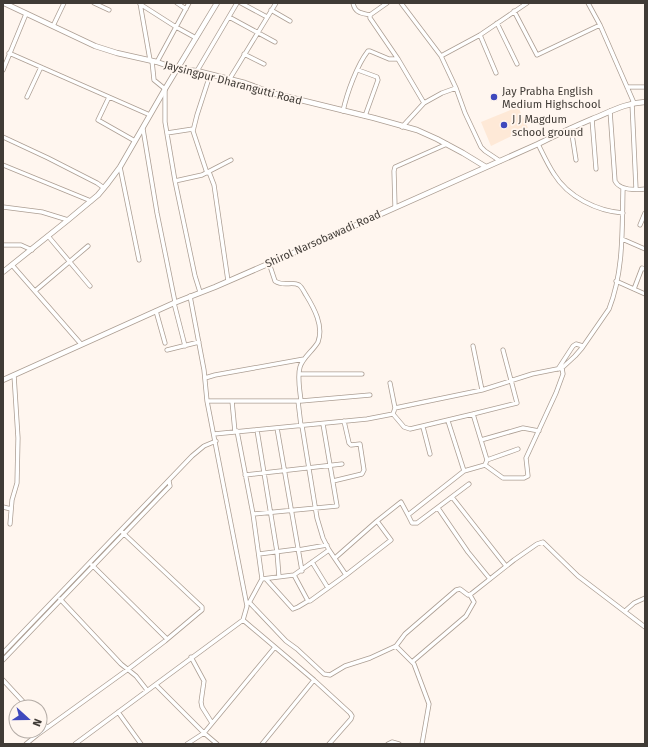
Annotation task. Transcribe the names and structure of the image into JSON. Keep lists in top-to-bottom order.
{
  "streets": {
    "main road": ["Jaysingpur Dharangutti Road", "Shirol Narsobawadi Road"]
  },
  "crossings": [
    ["Jaysingpur Dharangutti Road", "Shirol Narsobawadi Road"]
  ],
  "places": ["Jay Prabha English Medium Highschool", "J J Magdum school ground"],
  "north": "right"
}
